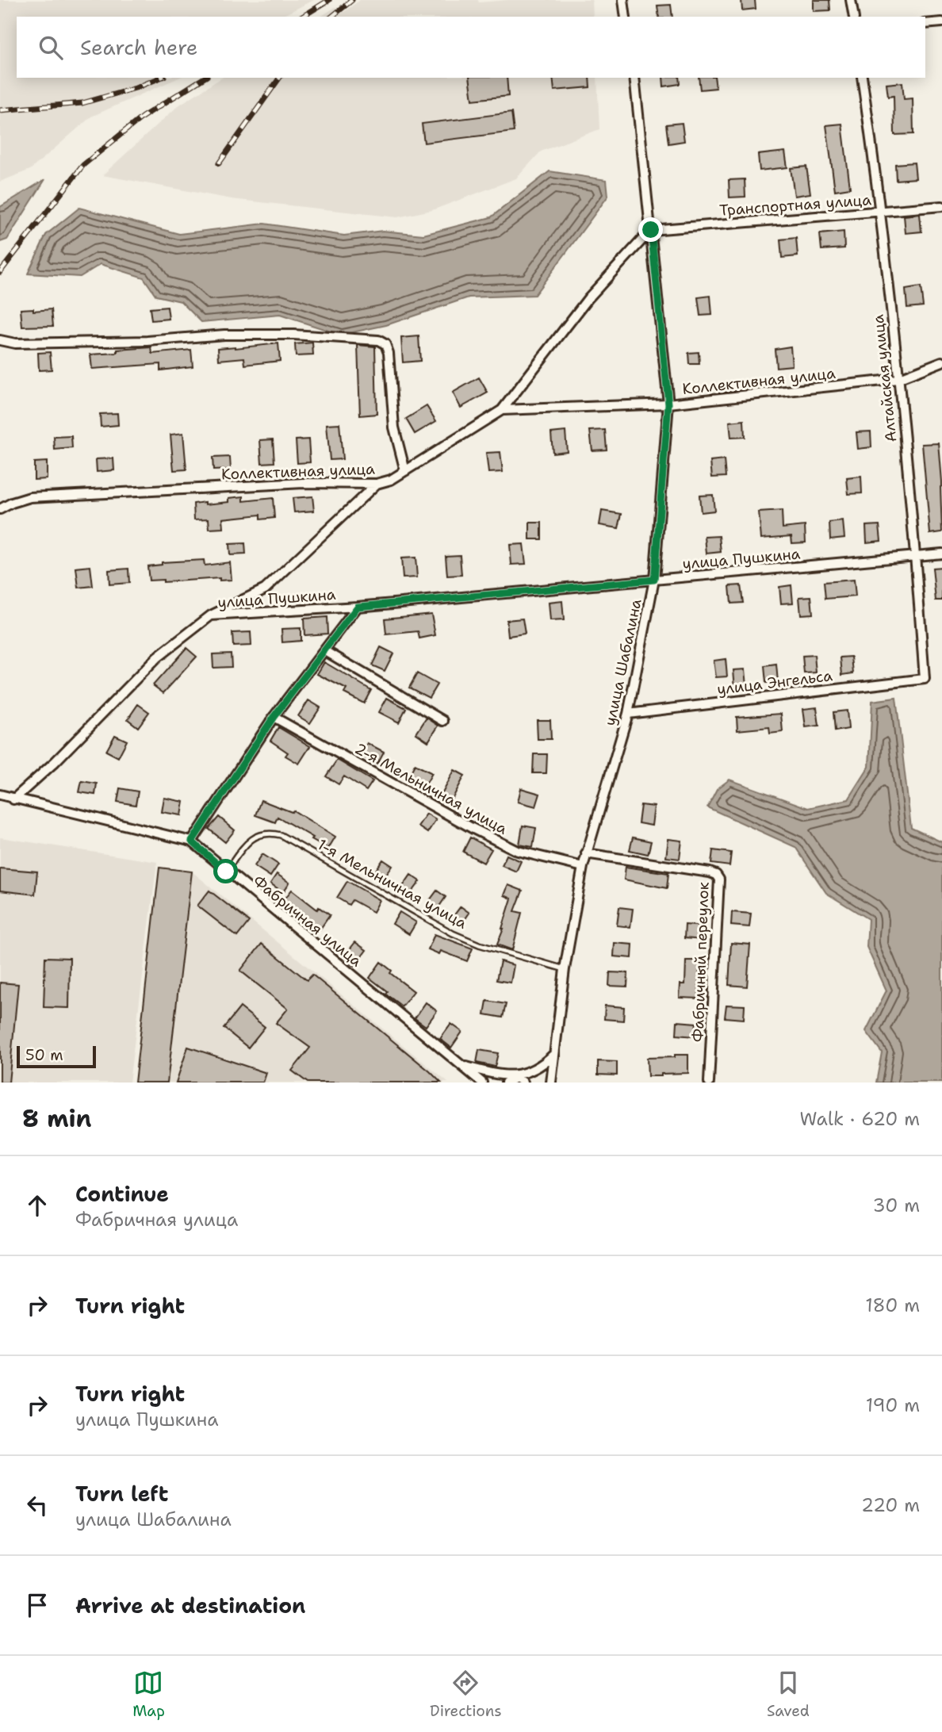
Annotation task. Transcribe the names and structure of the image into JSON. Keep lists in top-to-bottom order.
{
  "streets": {
    "street": [
      "Транспортная улица",
      "Алтайская улица",
      "Коллективная улица",
      "улица Пушкина",
      "улица Шабалина",
      "улица Энгельса",
      "2-я Мельничная улица",
      "Фабричная улица",
      "Фабричный переулок"
    ],
    "lane": ["1-я Мельничная улица"]
  },
  "crossings": [
    ["Транспортная улица", "Алтайская улица"],
    ["Транспортная улица", "улица Шабалина"],
    ["Алтайская улица", "Коллективная улица"],
    ["Алтайская улица", "улица Пушкина"],
    ["Алтайская улица", "улица Энгельса"],
    ["Коллективная улица", "улица Шабалина"],
    ["улица Пушкина", "улица Шабалина"],
    ["улица Шабалина", "улица Энгельса"],
    ["улица Шабалина", "2-я Мельничная улица"],
    ["улица Шабалина", "1-я Мельничная улица"],
    ["улица Шабалина", "Фабричный переулок"],
    ["1-я Мельничная улица", "Фабричная улица"]
  ],
  "scale_bar": "50 m",
  "page": {
    "search": "Search here",
    "scale": "50 m",
    "heading": ["8 min", "Walk · 620 m"],
    "list": [
      ["Continue", "Фабричная улица", "30 m"],
      ["Turn right", "180 m"],
      ["Turn right", "улица Пушкина", "190 m"],
      ["Turn left", "улица Шабалина", "220 m"],
      "Arrive at destination"
    ],
    "nav": ["Map", "Directions", "Saved"]
  }
}
